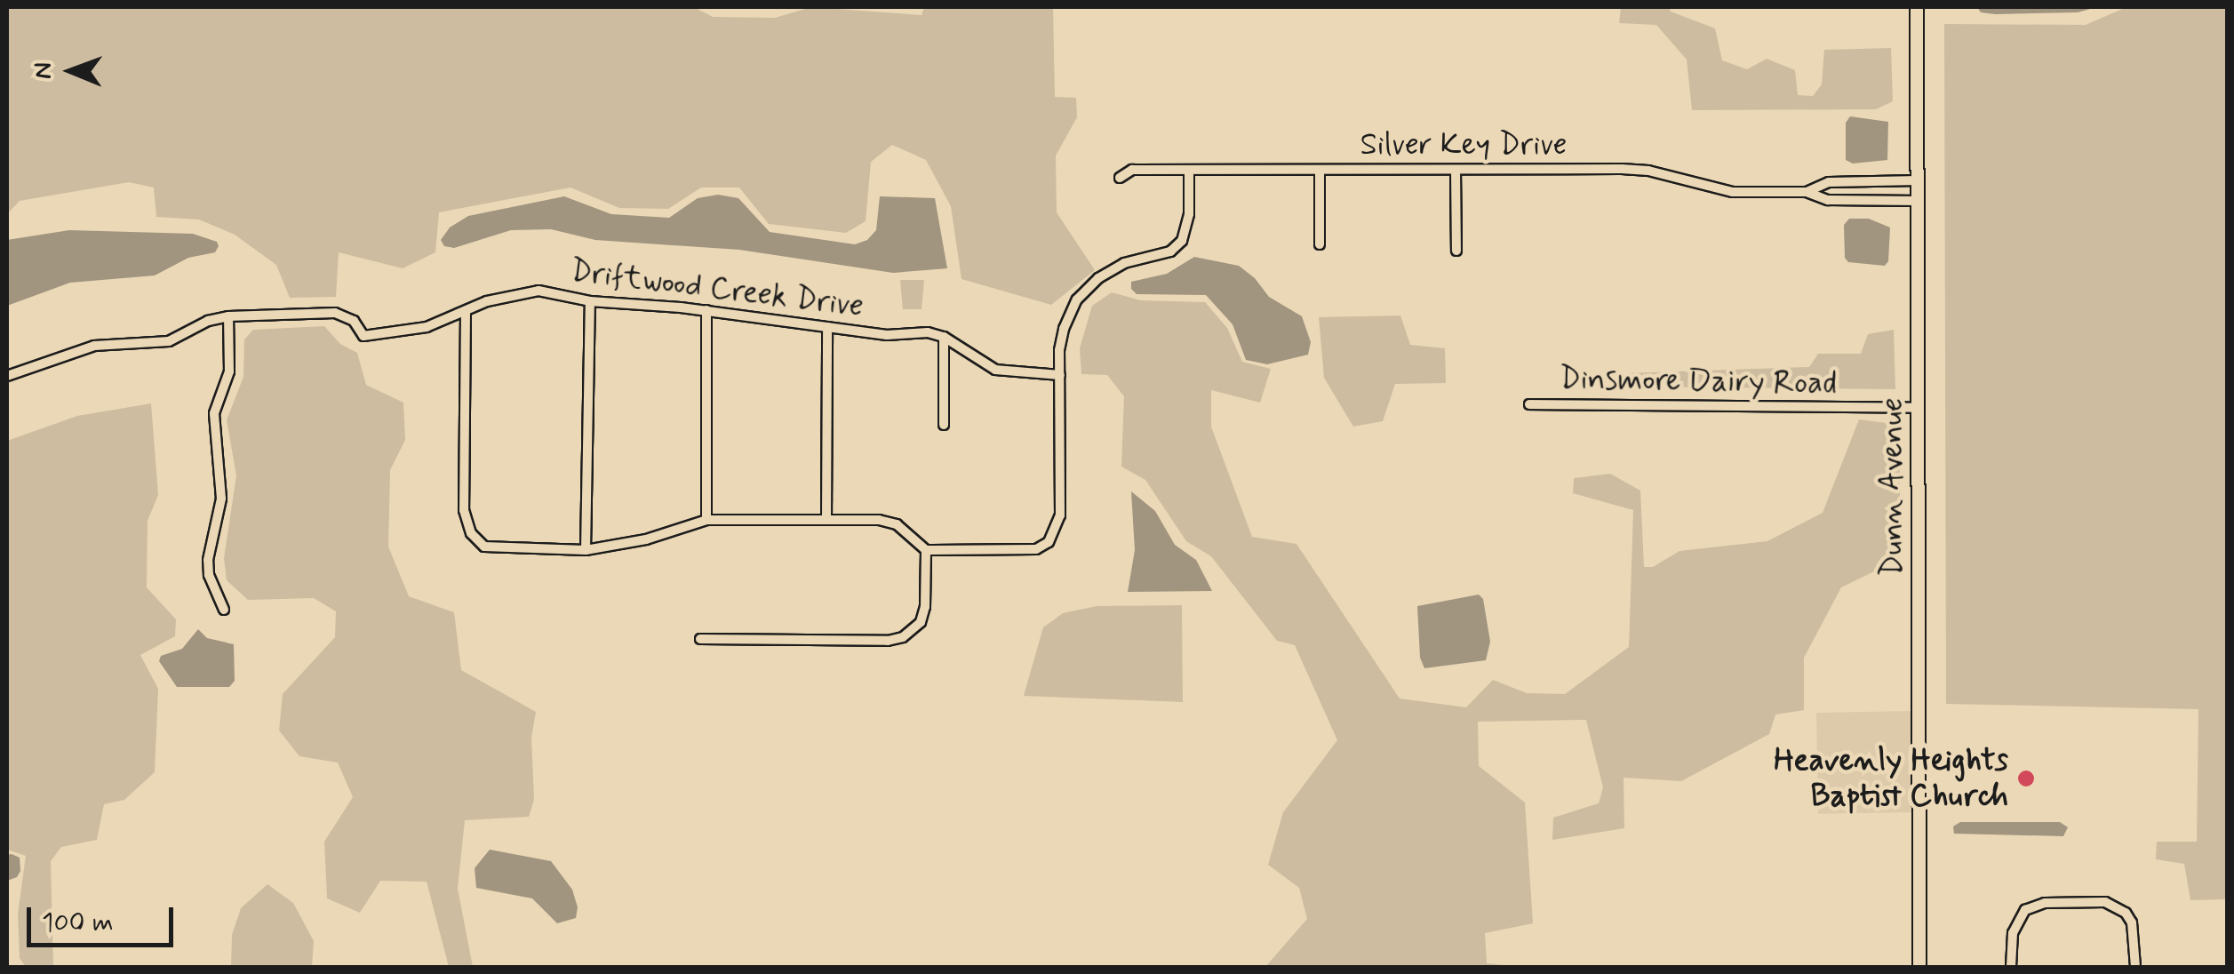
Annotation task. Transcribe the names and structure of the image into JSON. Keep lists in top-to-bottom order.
{
  "streets": {
    "main road": ["Dunn Avenue"],
    "street": ["Silver Key Drive", "Driftwood Creek Drive", "Dinsmore Dairy Road"]
  },
  "crossings": [
    ["Silver Key Drive", "Dunn Avenue"],
    ["Dinsmore Dairy Road", "Dunn Avenue"]
  ],
  "places": ["Heavenly Heights Baptist Church"],
  "scale_bar": "100 m",
  "north": "left"
}
